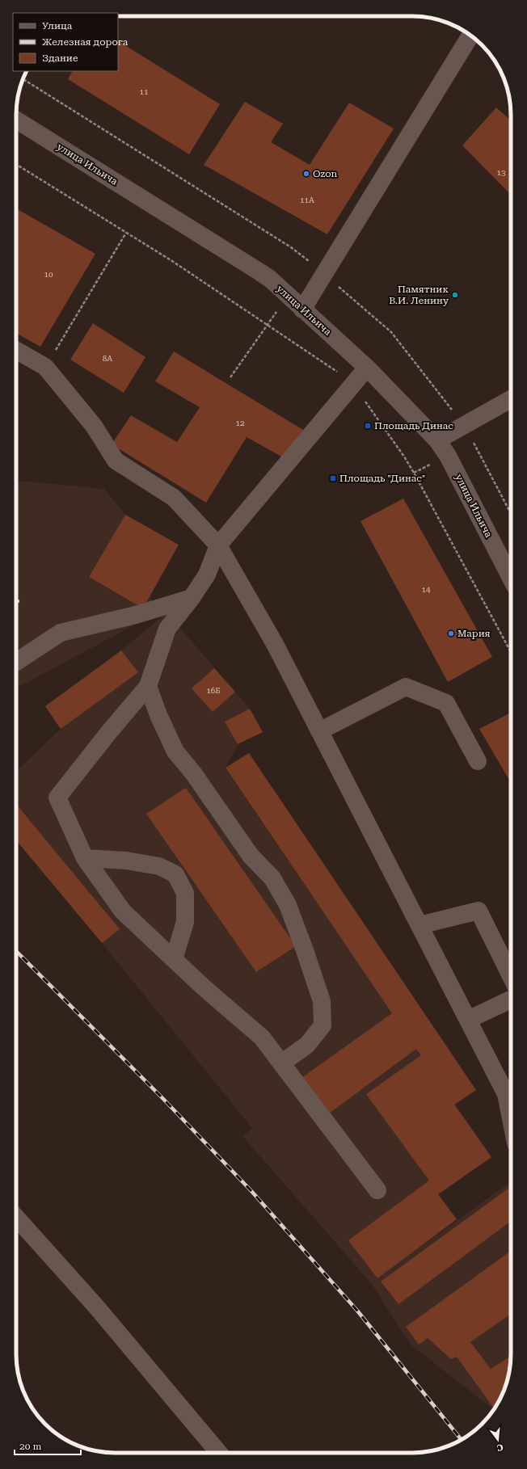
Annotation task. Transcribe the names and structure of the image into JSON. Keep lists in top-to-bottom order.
{
  "streets": {
    "street": ["улица Ильича"]
  },
  "places": {
    "other": ["Ozon", "Памятник В.И. Ленину", "Мария"],
    "transit": ["Площадь Динас", "Площадь \"Динас\""]
  },
  "house_numbers": [
    "11",
    "13",
    "11А",
    "10",
    "8А",
    "12",
    "14",
    "16Б"
  ],
  "legend": ["Улица", "Железная дорога", "Здание"],
  "scale_bar": "20 m",
  "north": "bottom"
}
